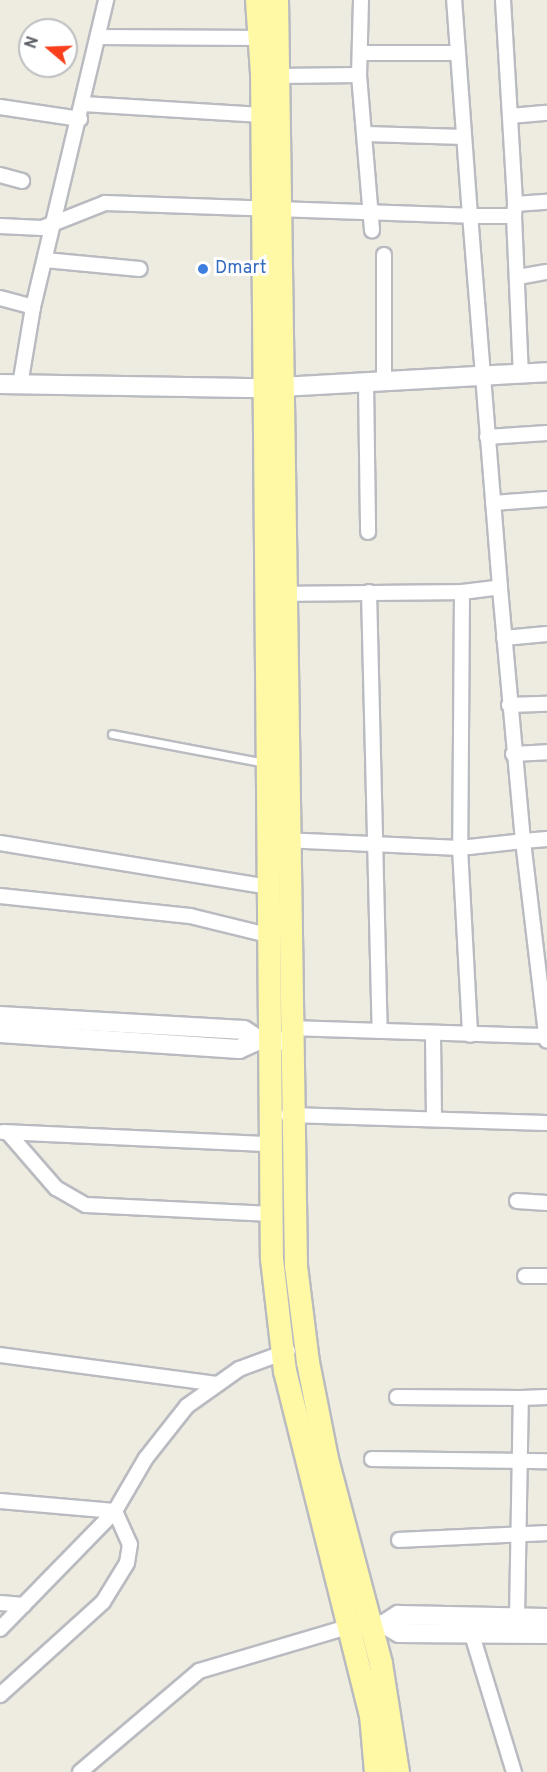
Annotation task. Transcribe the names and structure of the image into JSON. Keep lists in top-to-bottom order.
{
  "places": ["Dmart"],
  "north": "left"
}
